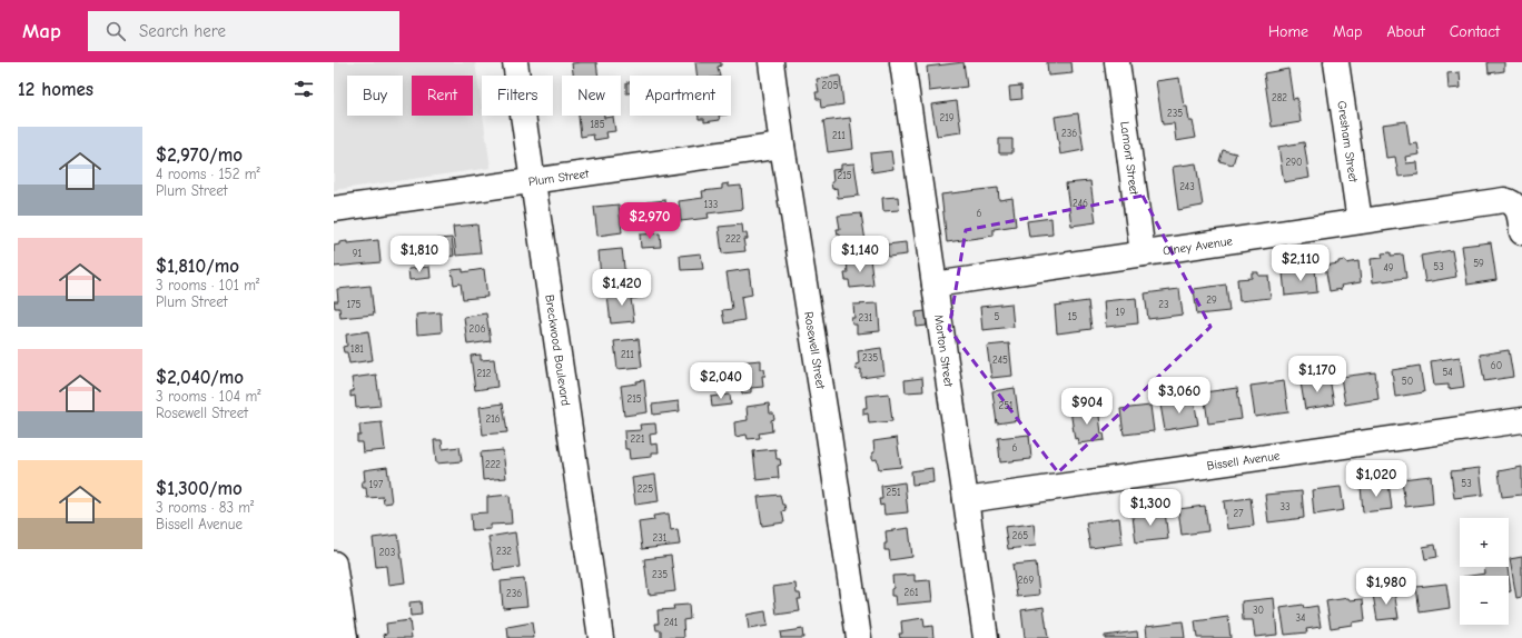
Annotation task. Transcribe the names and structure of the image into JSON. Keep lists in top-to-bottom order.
{
  "streets": {
    "street": [
      "Gresham Street",
      "Lamont Street",
      "Plum Street",
      "Olney Avenue",
      "Breckwood Boulevard",
      "Rosewell Street",
      "Morton Street",
      "Bissell Avenue"
    ]
  },
  "crossings": [
    ["Gresham Street", "Olney Avenue"],
    ["Lamont Street", "Olney Avenue"],
    ["Plum Street", "Breckwood Boulevard"],
    ["Plum Street", "Rosewell Street"],
    ["Olney Avenue", "Morton Street"],
    ["Morton Street", "Bissell Avenue"]
  ],
  "house_numbers": [
    "205",
    "282",
    "235",
    "219",
    "185",
    "236",
    "211",
    "290",
    "215",
    "243",
    "246",
    "133",
    "6",
    "222",
    "91",
    "59",
    "53",
    "49",
    "29",
    "175",
    "23",
    "19",
    "5",
    "15",
    "231",
    "206",
    "181",
    "211",
    "235",
    "245",
    "60",
    "54",
    "212",
    "50",
    "215",
    "251",
    "216",
    "221",
    "6",
    "222",
    "53",
    "197",
    "225",
    "251",
    "33",
    "27",
    "265",
    "231",
    "232",
    "203",
    "235",
    "269",
    "261",
    "236",
    "30",
    "34",
    "241"
  ],
  "page": {
    "header": "Map",
    "search": "Search here",
    "nav": [
      "Home",
      "Map",
      "About",
      "Contact"
    ],
    "heading": "12 homes",
    "chip": [
      "Buy",
      "Rent",
      "Filters",
      "New",
      "Apartment"
    ],
    "list": [
      {
        "name": "$2,970/mo",
        "note": "4 rooms · 152 m² · Plum Street"
      },
      {
        "name": "$1,810/mo",
        "note": "3 rooms · 101 m² · Plum Street"
      },
      {
        "name": "$2,040/mo",
        "note": "3 rooms · 104 m² · Rosewell Street"
      },
      {
        "name": "$1,300/mo",
        "note": "3 rooms · 83 m² · Bissell Avenue"
      }
    ],
    "price": [
      "$2,970",
      "$1,810",
      "$1,140",
      "$2,110",
      "$1,420",
      "$1,170",
      "$2,040",
      "$3,060",
      "$904",
      "$1,020",
      "$1,300",
      "$1,980"
    ],
    "map_buttons": ["+", "−"]
  }
}
